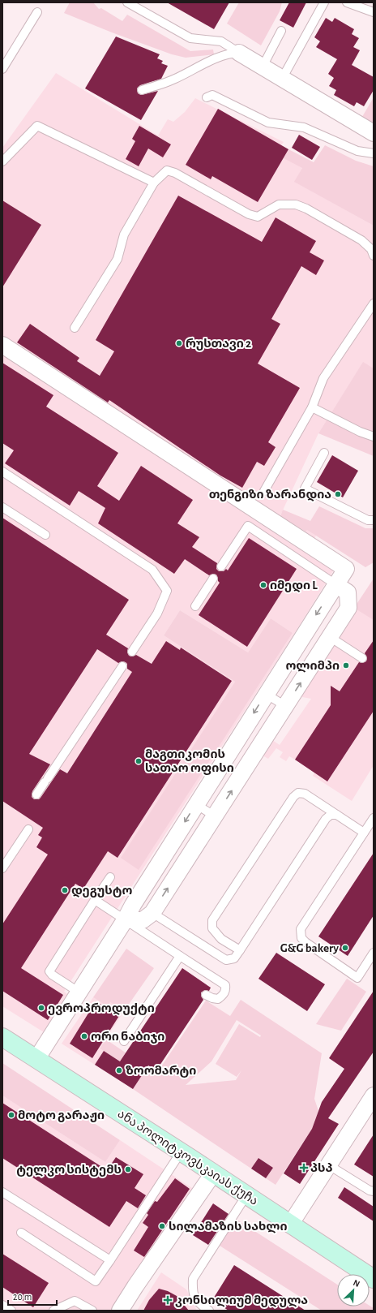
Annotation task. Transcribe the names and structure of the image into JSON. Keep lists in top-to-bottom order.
{
  "streets": {
    "street": ["ანა პოლიტკოვსკაიას ქუჩა"]
  },
  "places": {
    "other": [
      "რუსთავი 2",
      "თენგიზი ზარანდია",
      "იმედი L",
      "ოლიმპი",
      "მაგთიკომის სათაო ოფისი",
      "დეგუსტო",
      "G&G bakery",
      "ევროპროდუქტი",
      "ორი ნაბიჯი",
      "ზოომარტი",
      "მოტო გარაჟი",
      "ტელკო სისტემს",
      "სილამაზის სახლი"
    ],
    "health": ["პსპ", "კონსილიუმ მედულა"]
  },
  "scale_bar": "20 m",
  "north": "top right"
}
